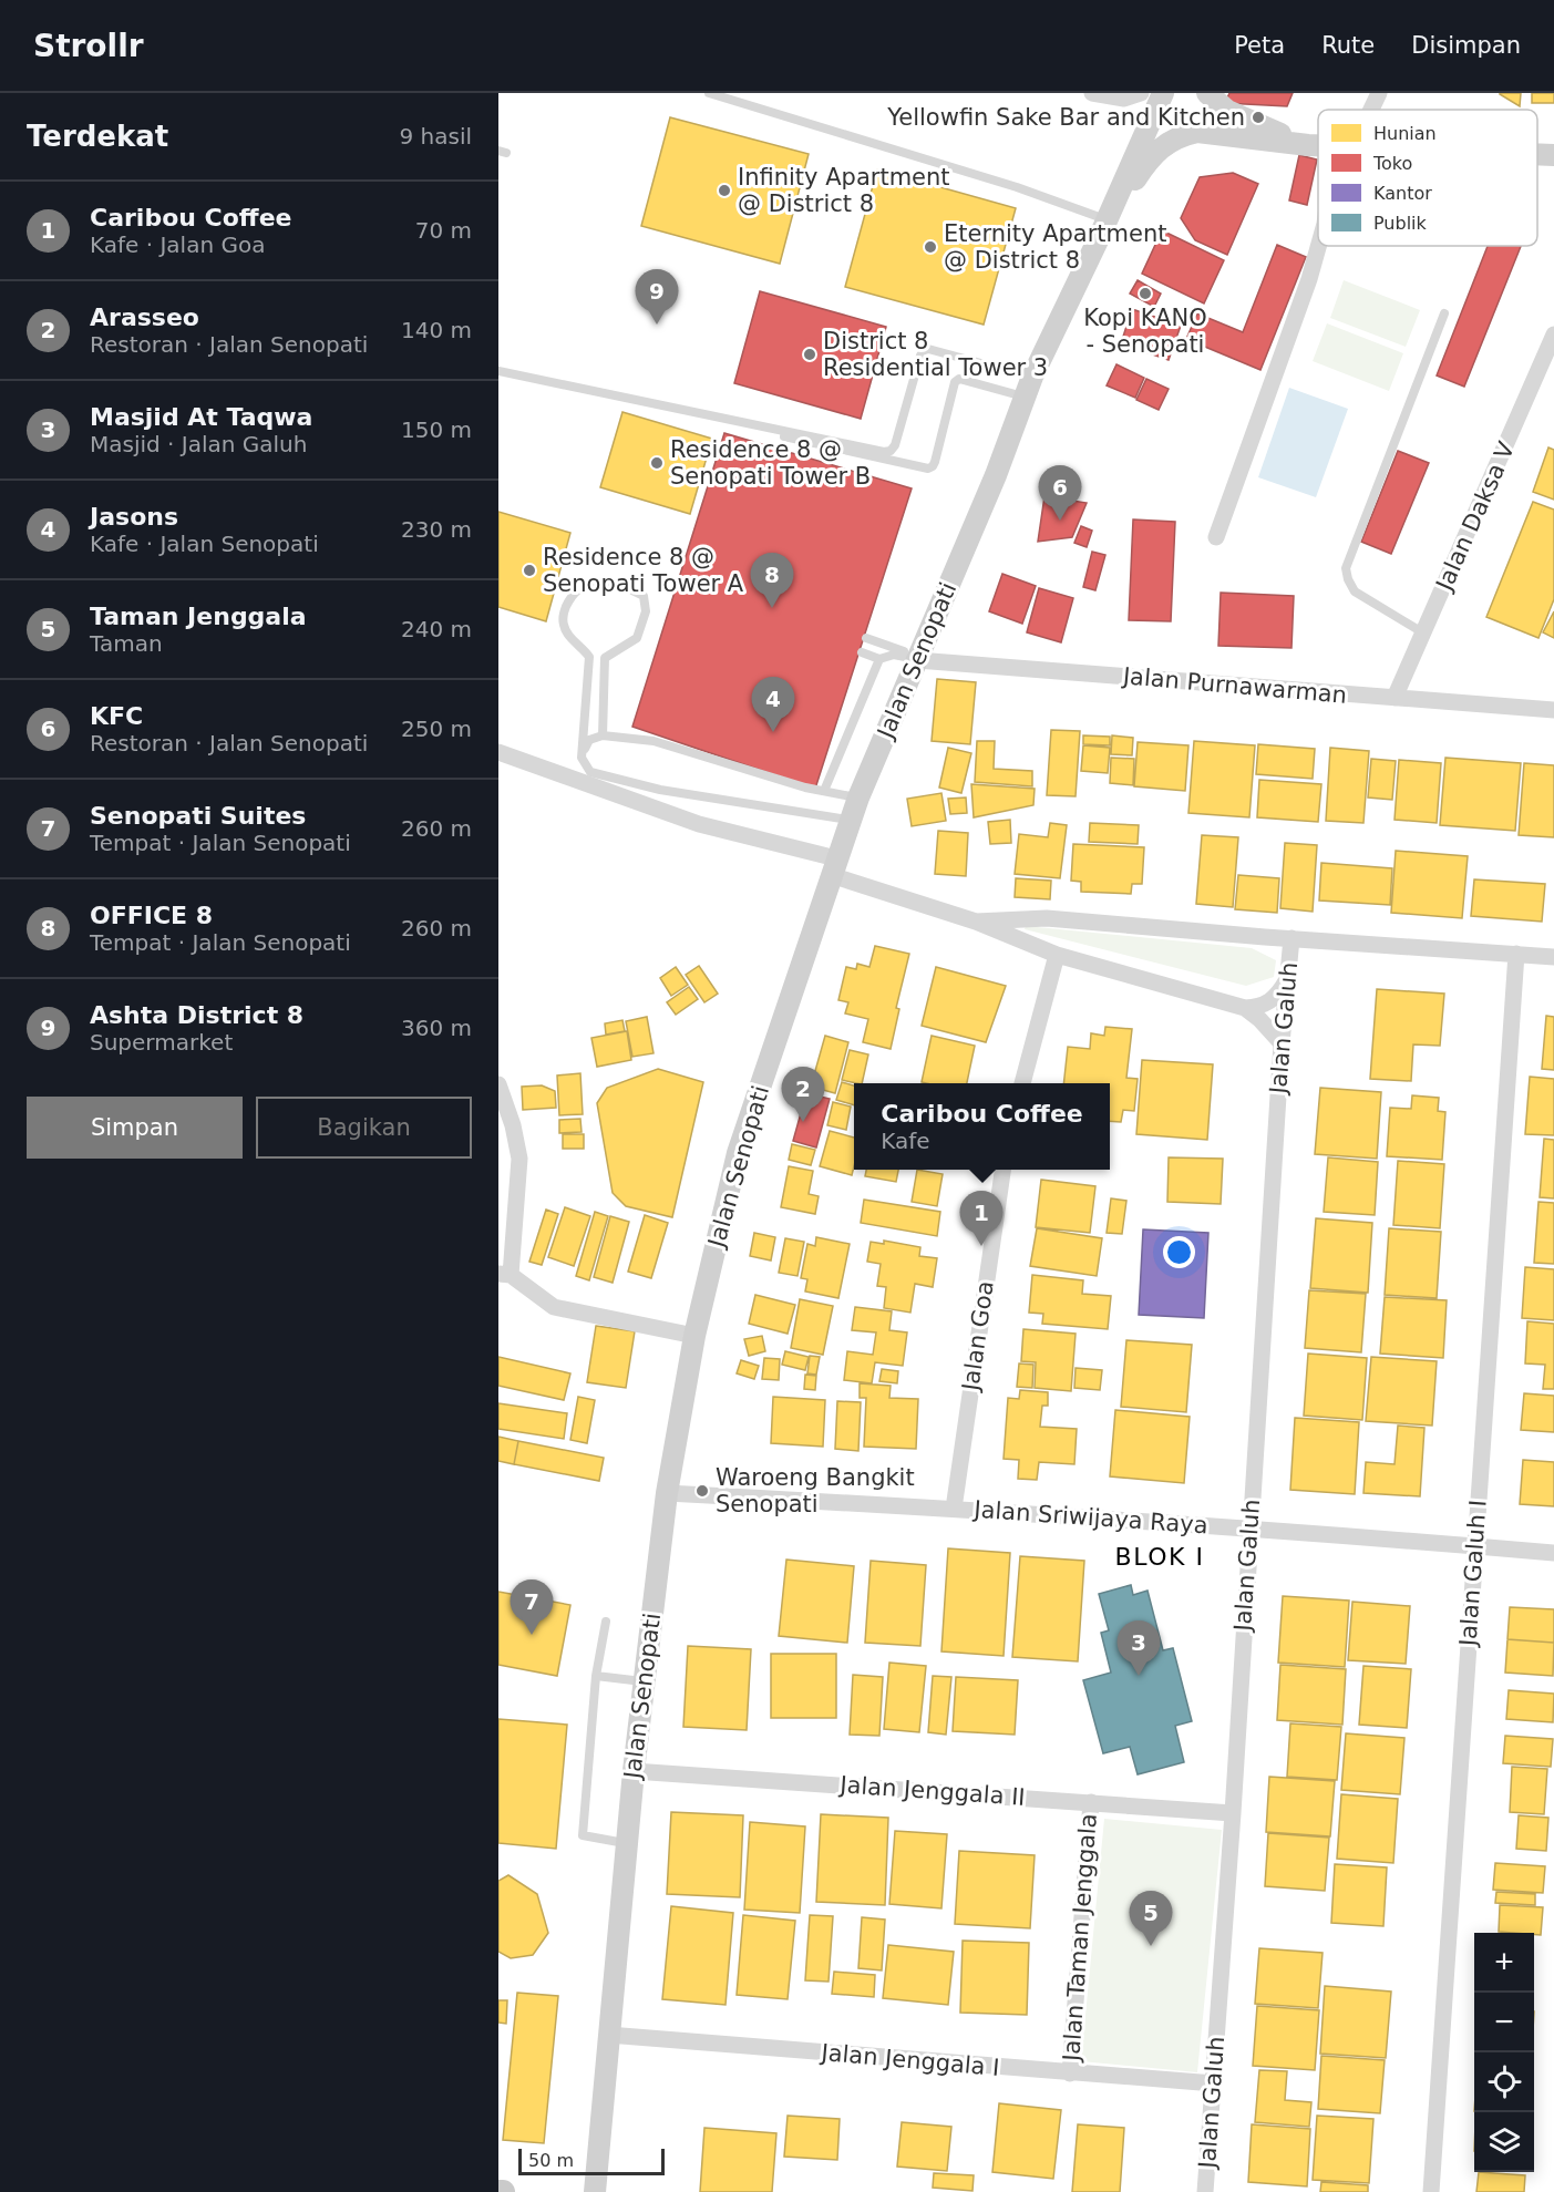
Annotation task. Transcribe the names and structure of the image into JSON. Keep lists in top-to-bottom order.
{
  "streets": {
    "main road": ["Jalan Senopati"],
    "street": [
      "Jalan Daksa V",
      "Jalan Purnawarman",
      "Jalan Galuh",
      "Jalan Goa",
      "Jalan Sriwijaya Raya",
      "Jalan Galuh I",
      "Jalan Jenggala II",
      "Jalan Taman Jenggala",
      "Jalan Jenggala I"
    ]
  },
  "crossings": [
    ["Jalan Daksa V", "Jalan Purnawarman"],
    ["Jalan Senopati", "Jalan Purnawarman"],
    ["Jalan Senopati", "Jalan Sriwijaya Raya"],
    ["Jalan Senopati", "Jalan Jenggala II"],
    ["Jalan Senopati", "Jalan Jenggala I"],
    ["Jalan Galuh", "Jalan Sriwijaya Raya"],
    ["Jalan Galuh", "Jalan Jenggala II"],
    ["Jalan Galuh", "Jalan Jenggala I"],
    ["Jalan Goa", "Jalan Sriwijaya Raya"],
    ["Jalan Sriwijaya Raya", "Jalan Galuh I"],
    ["Jalan Jenggala II", "Jalan Taman Jenggala"],
    ["Jalan Taman Jenggala", "Jalan Jenggala I"]
  ],
  "districts": ["BLOK I"],
  "places": [
    "Yellowfin Sake Bar and Kitchen",
    "Infinity Apartment @ District 8",
    "Eternity Apartment @ District 8",
    "Kopi KANO - Senopati",
    "District 8 Residential Tower 3",
    "Residence 8 @ Senopati Tower B",
    "Residence 8 @ Senopati Tower A",
    "Waroeng Bangkit Senopati"
  ],
  "legend": [
    "Hunian",
    "Toko",
    "Kantor",
    "Publik"
  ],
  "scale_bar": "50 m",
  "page": {
    "header": "Strollr",
    "nav": ["Peta", "Rute", "Disimpan"],
    "heading": ["Terdekat", "9 hasil"],
    "list": [
      {
        "mark": "1",
        "name": "Caribou Coffee",
        "note": "Kafe · Jalan Goa",
        "value": "70 m"
      },
      {
        "mark": "2",
        "name": "Arasseo",
        "note": "Restoran · Jalan Senopati",
        "value": "140 m"
      },
      {
        "mark": "3",
        "name": "Masjid At Taqwa",
        "note": "Masjid · Jalan Galuh",
        "value": "150 m"
      },
      {
        "mark": "4",
        "name": "Jasons",
        "note": "Kafe · Jalan Senopati",
        "value": "230 m"
      },
      {
        "mark": "5",
        "name": "Taman Jenggala",
        "note": "Taman",
        "value": "240 m"
      },
      {
        "mark": "6",
        "name": "KFC",
        "note": "Restoran · Jalan Senopati",
        "value": "250 m"
      },
      {
        "mark": "7",
        "name": "Senopati Suites",
        "note": "Tempat · Jalan Senopati",
        "value": "260 m"
      },
      {
        "mark": "8",
        "name": "OFFICE 8",
        "note": "Tempat · Jalan Senopati",
        "value": "260 m"
      },
      {
        "mark": "9",
        "name": "Ashta District 8",
        "note": "Supermarket",
        "value": "360 m"
      }
    ],
    "pins": [
      "9",
      "6",
      "8",
      "4",
      "2",
      "1",
      "7",
      "3",
      "5"
    ],
    "buttons": ["Simpan", "Bagikan"],
    "popup": ["Caribou Coffee", "Kafe"],
    "map_buttons": ["+", "−"],
    "scale": "50 m"
  }
}
